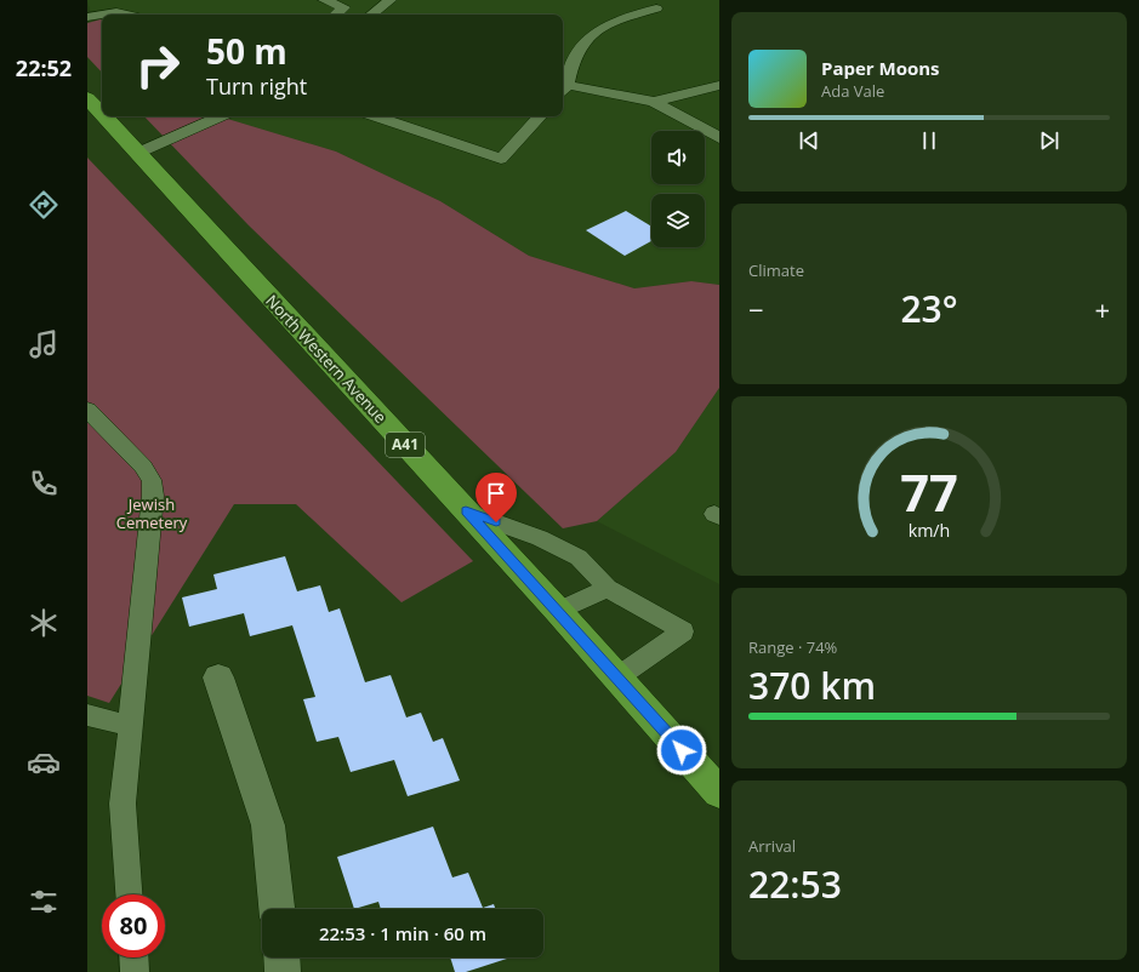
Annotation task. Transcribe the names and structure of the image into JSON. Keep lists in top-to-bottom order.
{
  "streets": {
    "highway": ["North Western Avenue", "A41"]
  },
  "parks": ["Jewish Cemetery"],
  "page": {
    "tabs": "22:52",
    "turn": ["50 m", "Turn right"],
    "song": ["Paper Moons", "Ada Vale"],
    "tile": [
      "Climate",
      ["Range · 74%", "370 km"],
      ["Arrival", "22:53"]
    ],
    "heat": ["−", "23°", "+"],
    "limit": "80",
    "trip": "22:53 · 1 min · 60 m",
    "gauge": ["77", "km/h"]
  }
}
